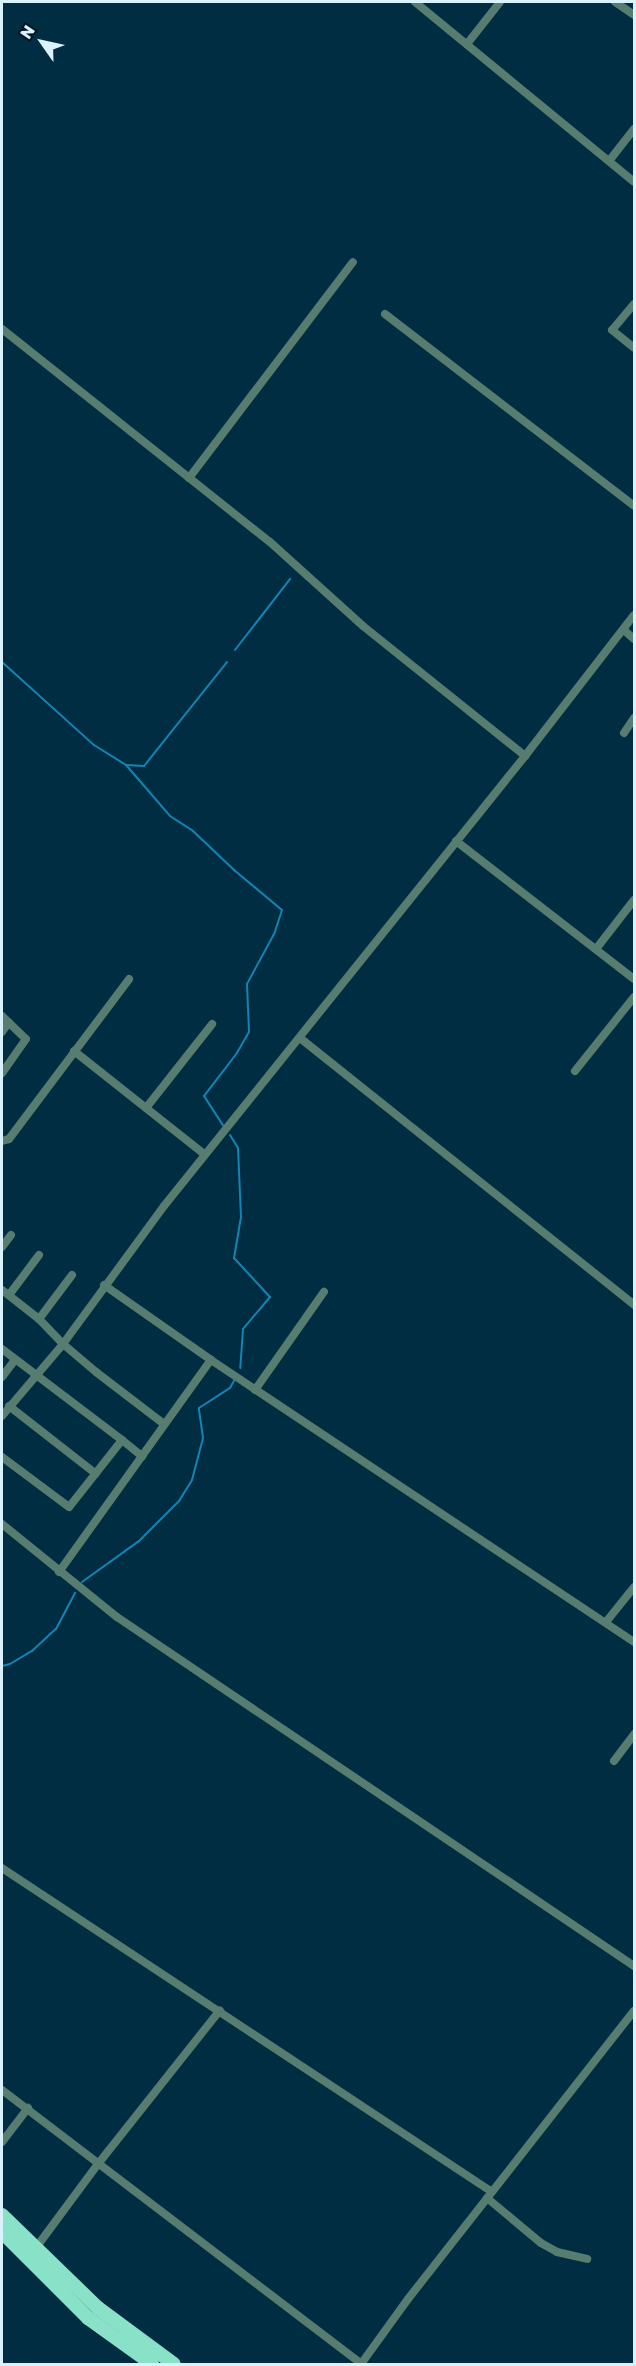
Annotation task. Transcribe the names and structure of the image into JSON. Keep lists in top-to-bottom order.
{
  "north": "top left"
}
